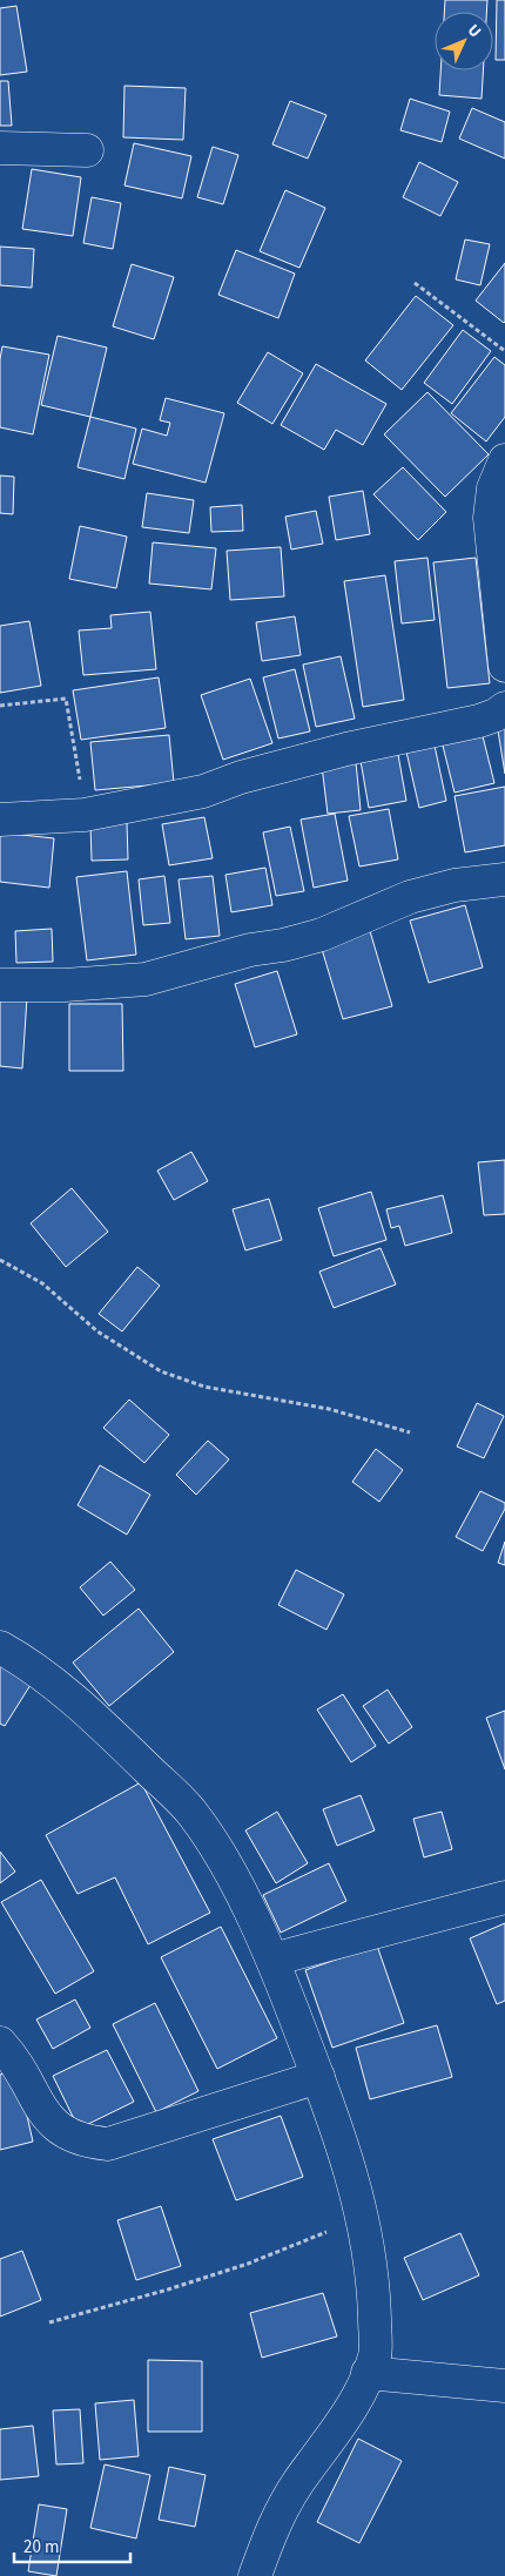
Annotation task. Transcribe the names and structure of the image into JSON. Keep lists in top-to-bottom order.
{
  "scale_bar": "20 m",
  "north": "top right"
}
